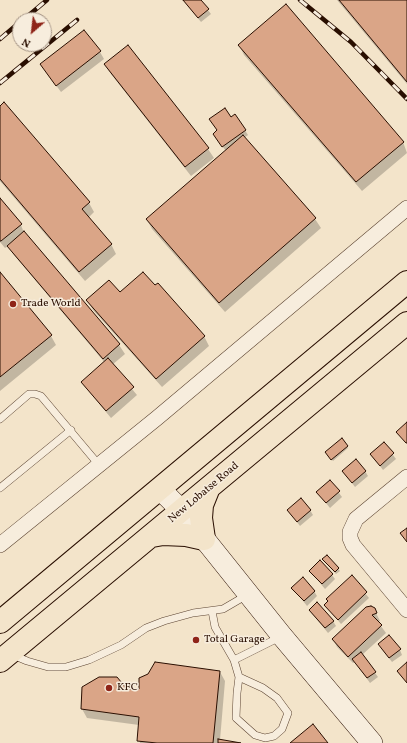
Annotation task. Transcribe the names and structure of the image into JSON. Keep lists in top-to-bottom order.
{
  "streets": {
    "main road": ["New Lobatse Road"]
  },
  "places": ["Trade World", "Total Garage", "KFC"],
  "north": "bottom left"
}
